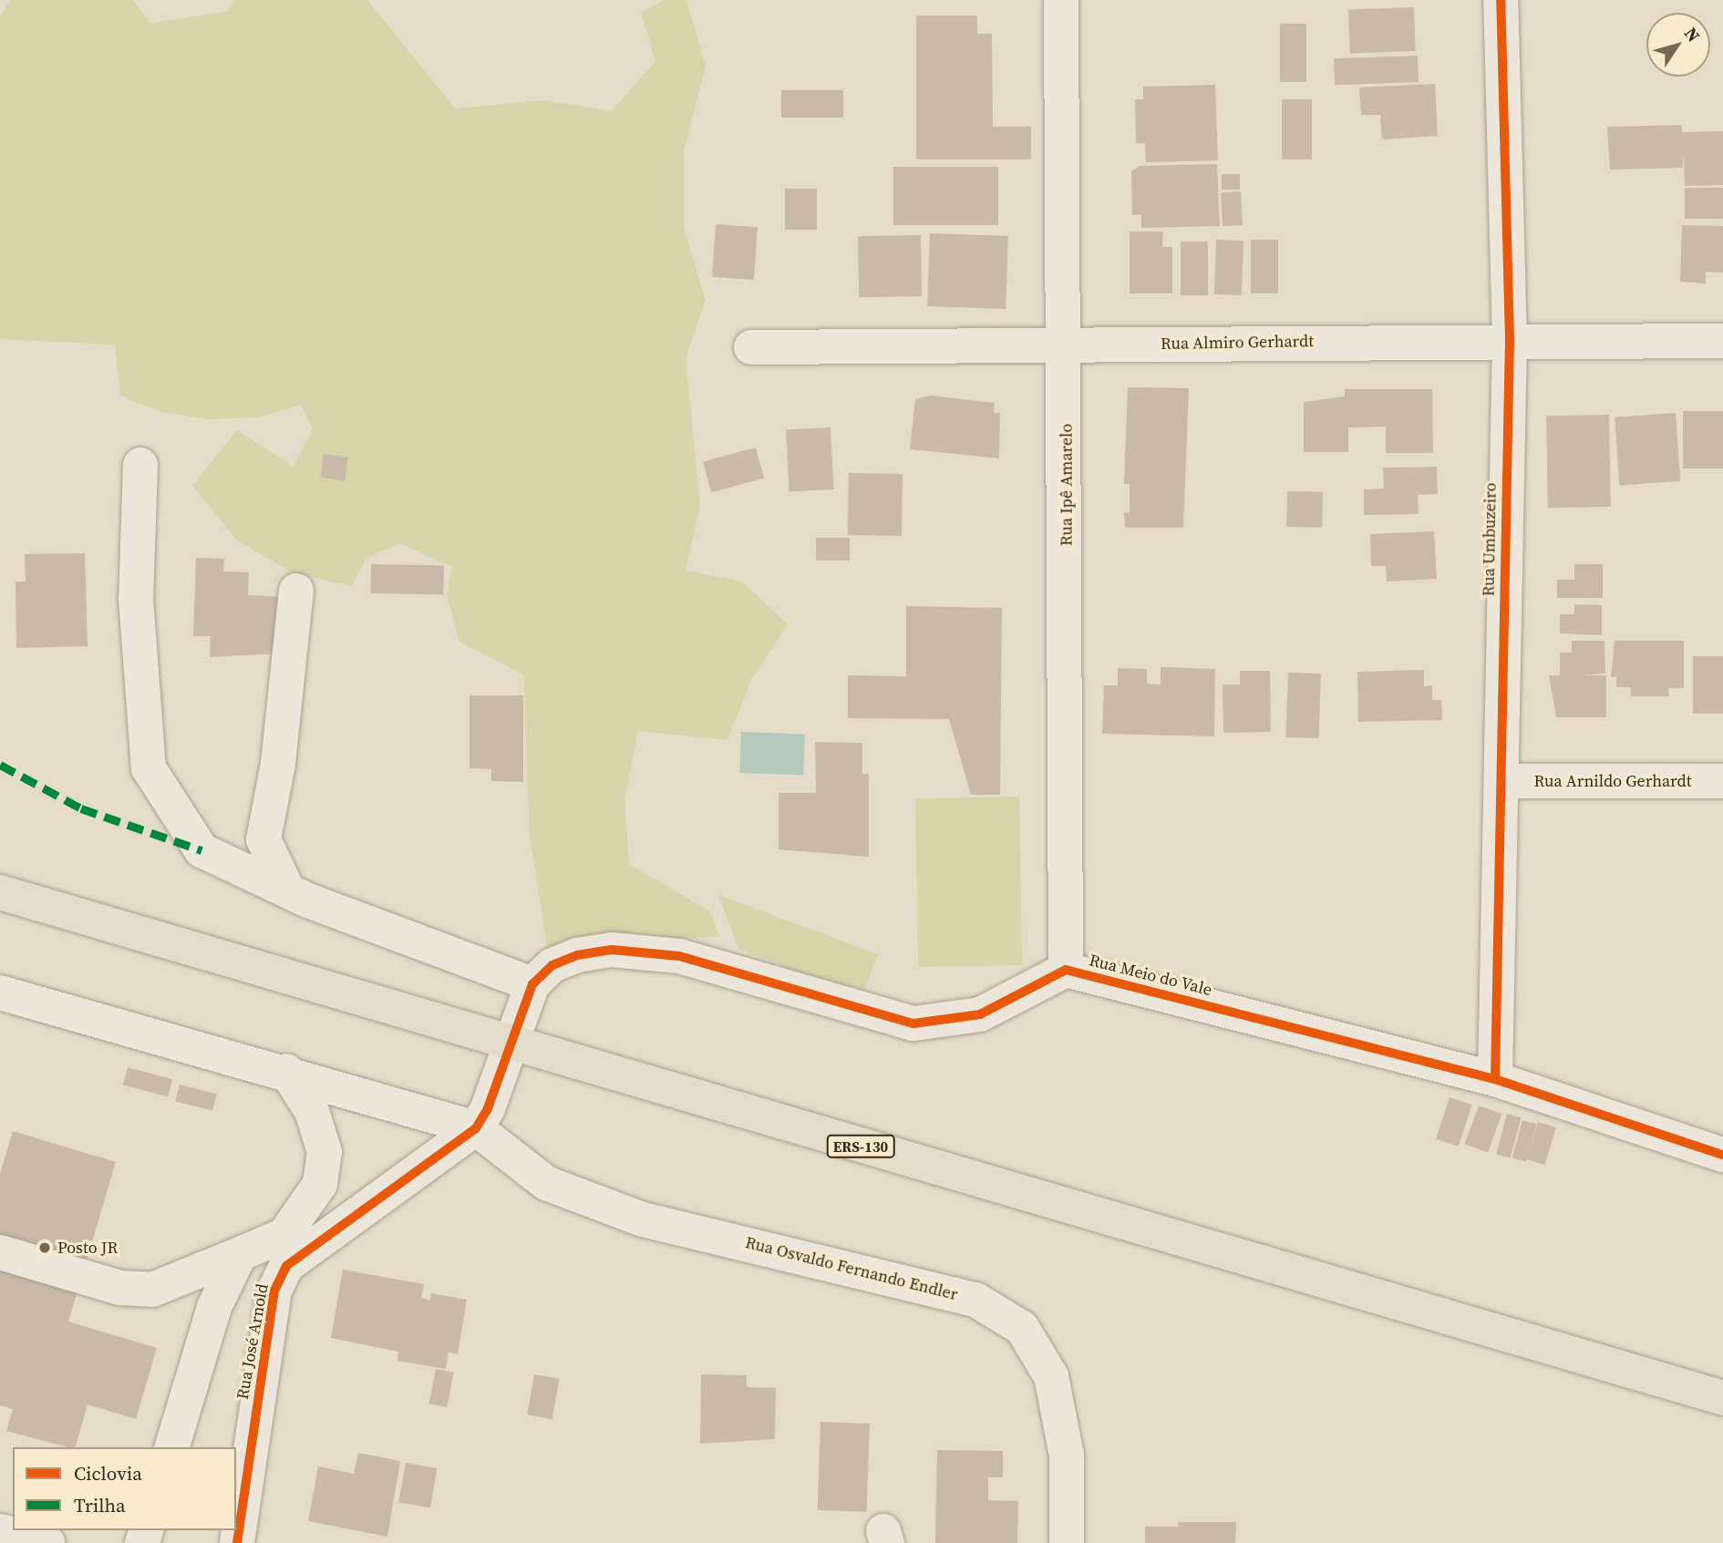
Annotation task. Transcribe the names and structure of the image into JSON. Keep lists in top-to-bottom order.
{
  "streets": {
    "main road": ["ERS-130"],
    "street": [
      "Rua Almiro Gerhardt",
      "Rua Ipê Amarelo",
      "Rua Umbuzeiro",
      "Rua Arnildo Gerhardt",
      "Rua Meio do Vale",
      "Rua Osvaldo Fernando Endler",
      "Rua José Arnold"
    ]
  },
  "crossings": [
    ["Rua Almiro Gerhardt", "Rua Ipê Amarelo"],
    ["Rua Almiro Gerhardt", "Rua Umbuzeiro"],
    ["Rua Ipê Amarelo", "Rua Meio do Vale"],
    ["Rua Umbuzeiro", "Rua Arnildo Gerhardt"],
    ["Rua Umbuzeiro", "Rua Meio do Vale"],
    ["Rua Meio do Vale", "ERS-130"],
    ["Rua Meio do Vale", "Rua Osvaldo Fernando Endler"],
    ["Rua Meio do Vale", "Rua José Arnold"],
    ["Rua Osvaldo Fernando Endler", "Rua José Arnold"]
  ],
  "places": ["Posto JR"],
  "legend": ["Ciclovia", "Trilha"],
  "north": "top right"
}
